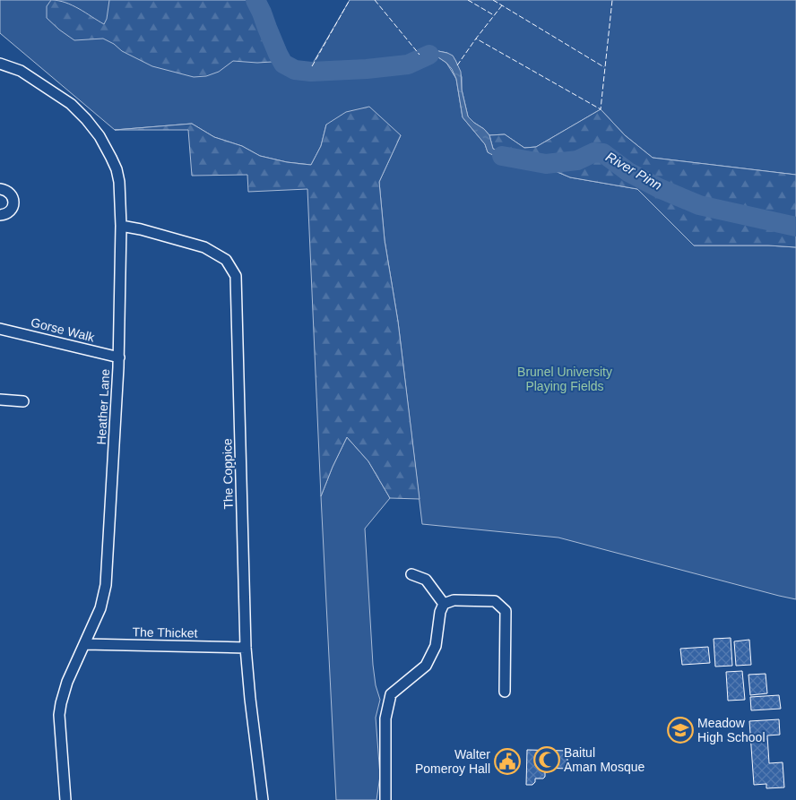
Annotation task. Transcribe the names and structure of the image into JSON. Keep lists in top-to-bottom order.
{
  "streets": {
    "street": [
      "Gorse Walk",
      "Heather Lane",
      "The Coppice",
      "The Thicket"
    ]
  },
  "crossings": [
    ["Gorse Walk", "Heather Lane"],
    ["Heather Lane", "The Coppice"],
    ["Heather Lane", "The Thicket"],
    ["The Coppice", "The Thicket"]
  ],
  "water": ["River Pinn"],
  "parks": ["Brunel University Playing Fields"],
  "places": {
    "school or university": ["Meadow High School"],
    "mosque": ["Baitul Aman Mosque"],
    "public building": ["Walter Pomeroy Hall"]
  }
}
